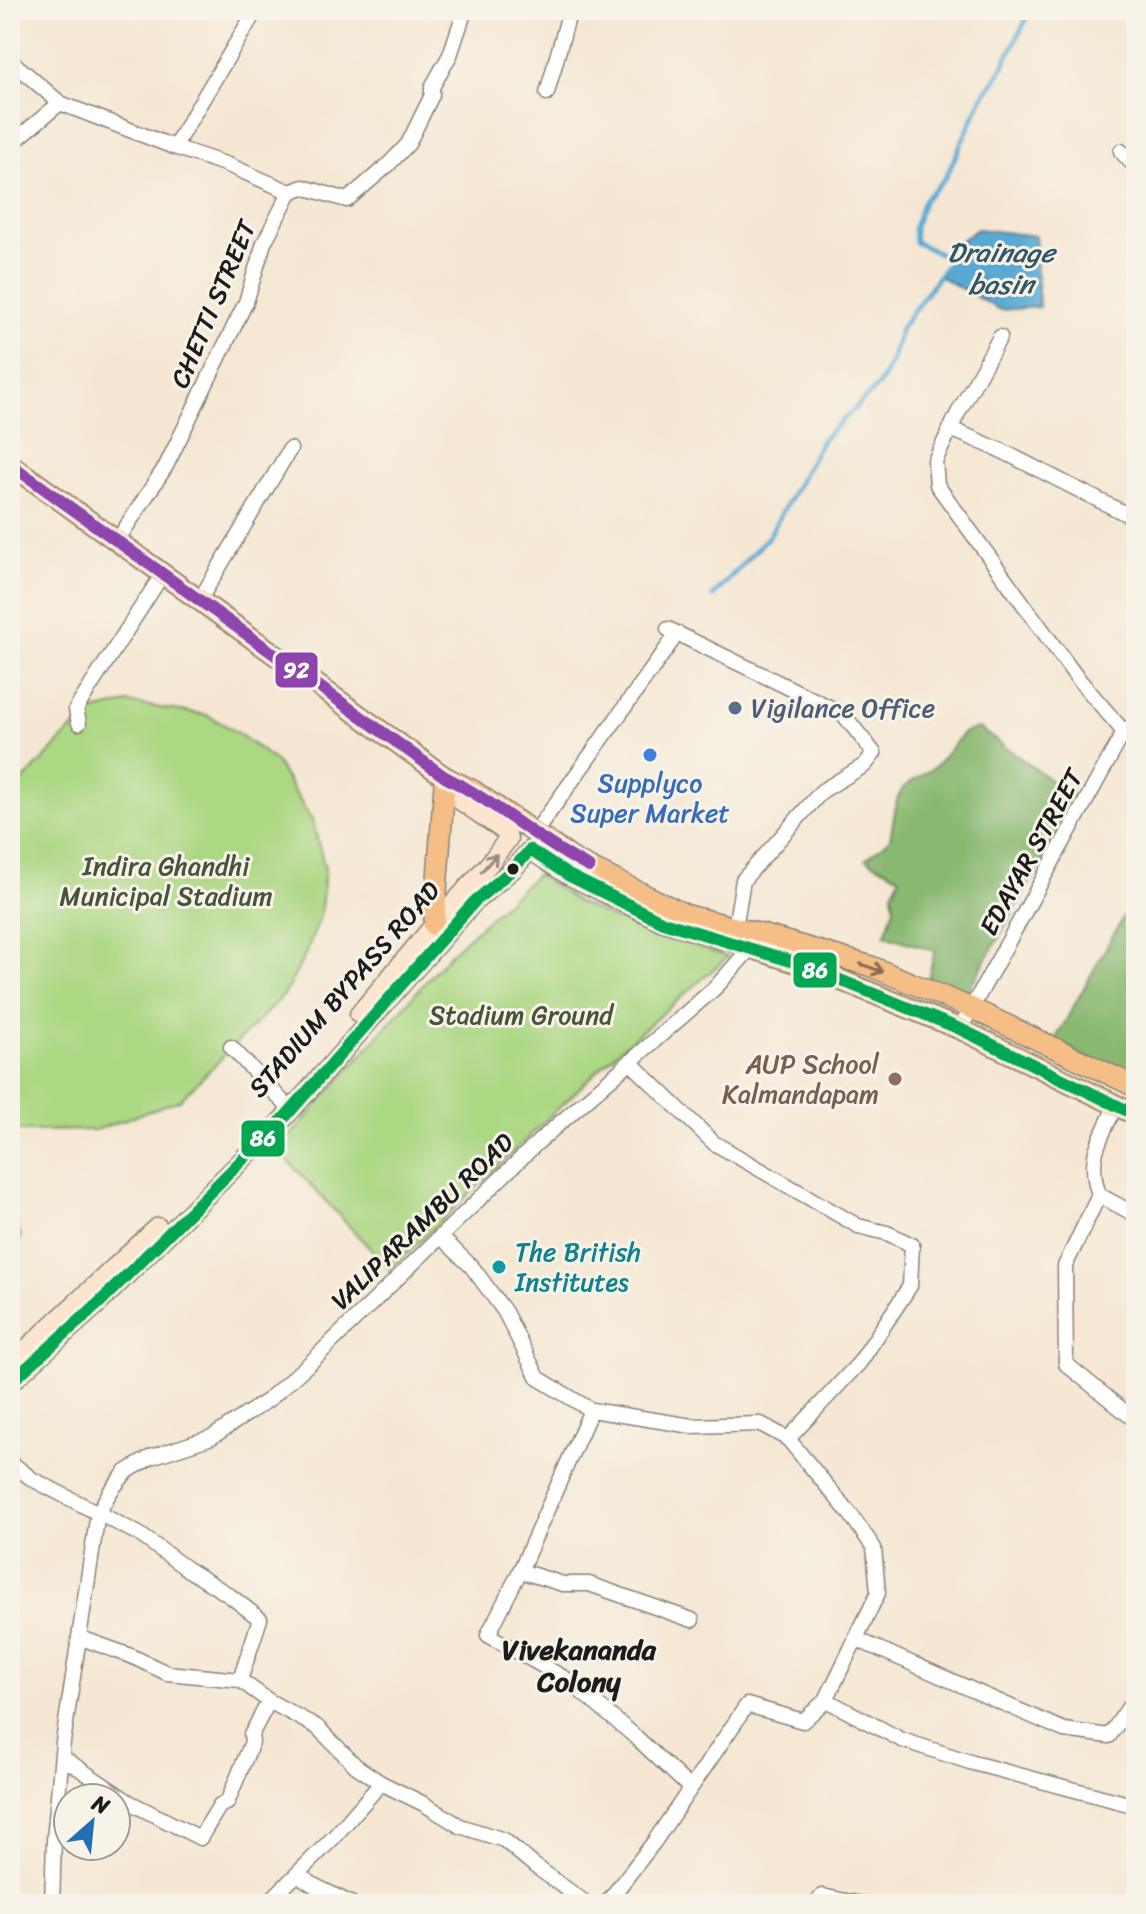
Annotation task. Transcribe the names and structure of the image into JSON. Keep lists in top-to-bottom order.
{
  "streets": {
    "street": [
      "CHETTI STREET",
      "EDAYAR STREET",
      "STADIUM BYPASS ROAD",
      "VALIPARAMBU ROAD"
    ]
  },
  "districts": ["Vivekananda Colony"],
  "water": ["Drainage basin"],
  "parks": ["Indira Ghandhi Municipal Stadium", "Stadium Ground"],
  "places": [
    "Vigilance Office",
    "Supplyco Super Market",
    "AUP School Kalmandapam",
    "The British Institutes"
  ],
  "lines": ["transit line 92", "transit line 86"],
  "north": "top right"
}
